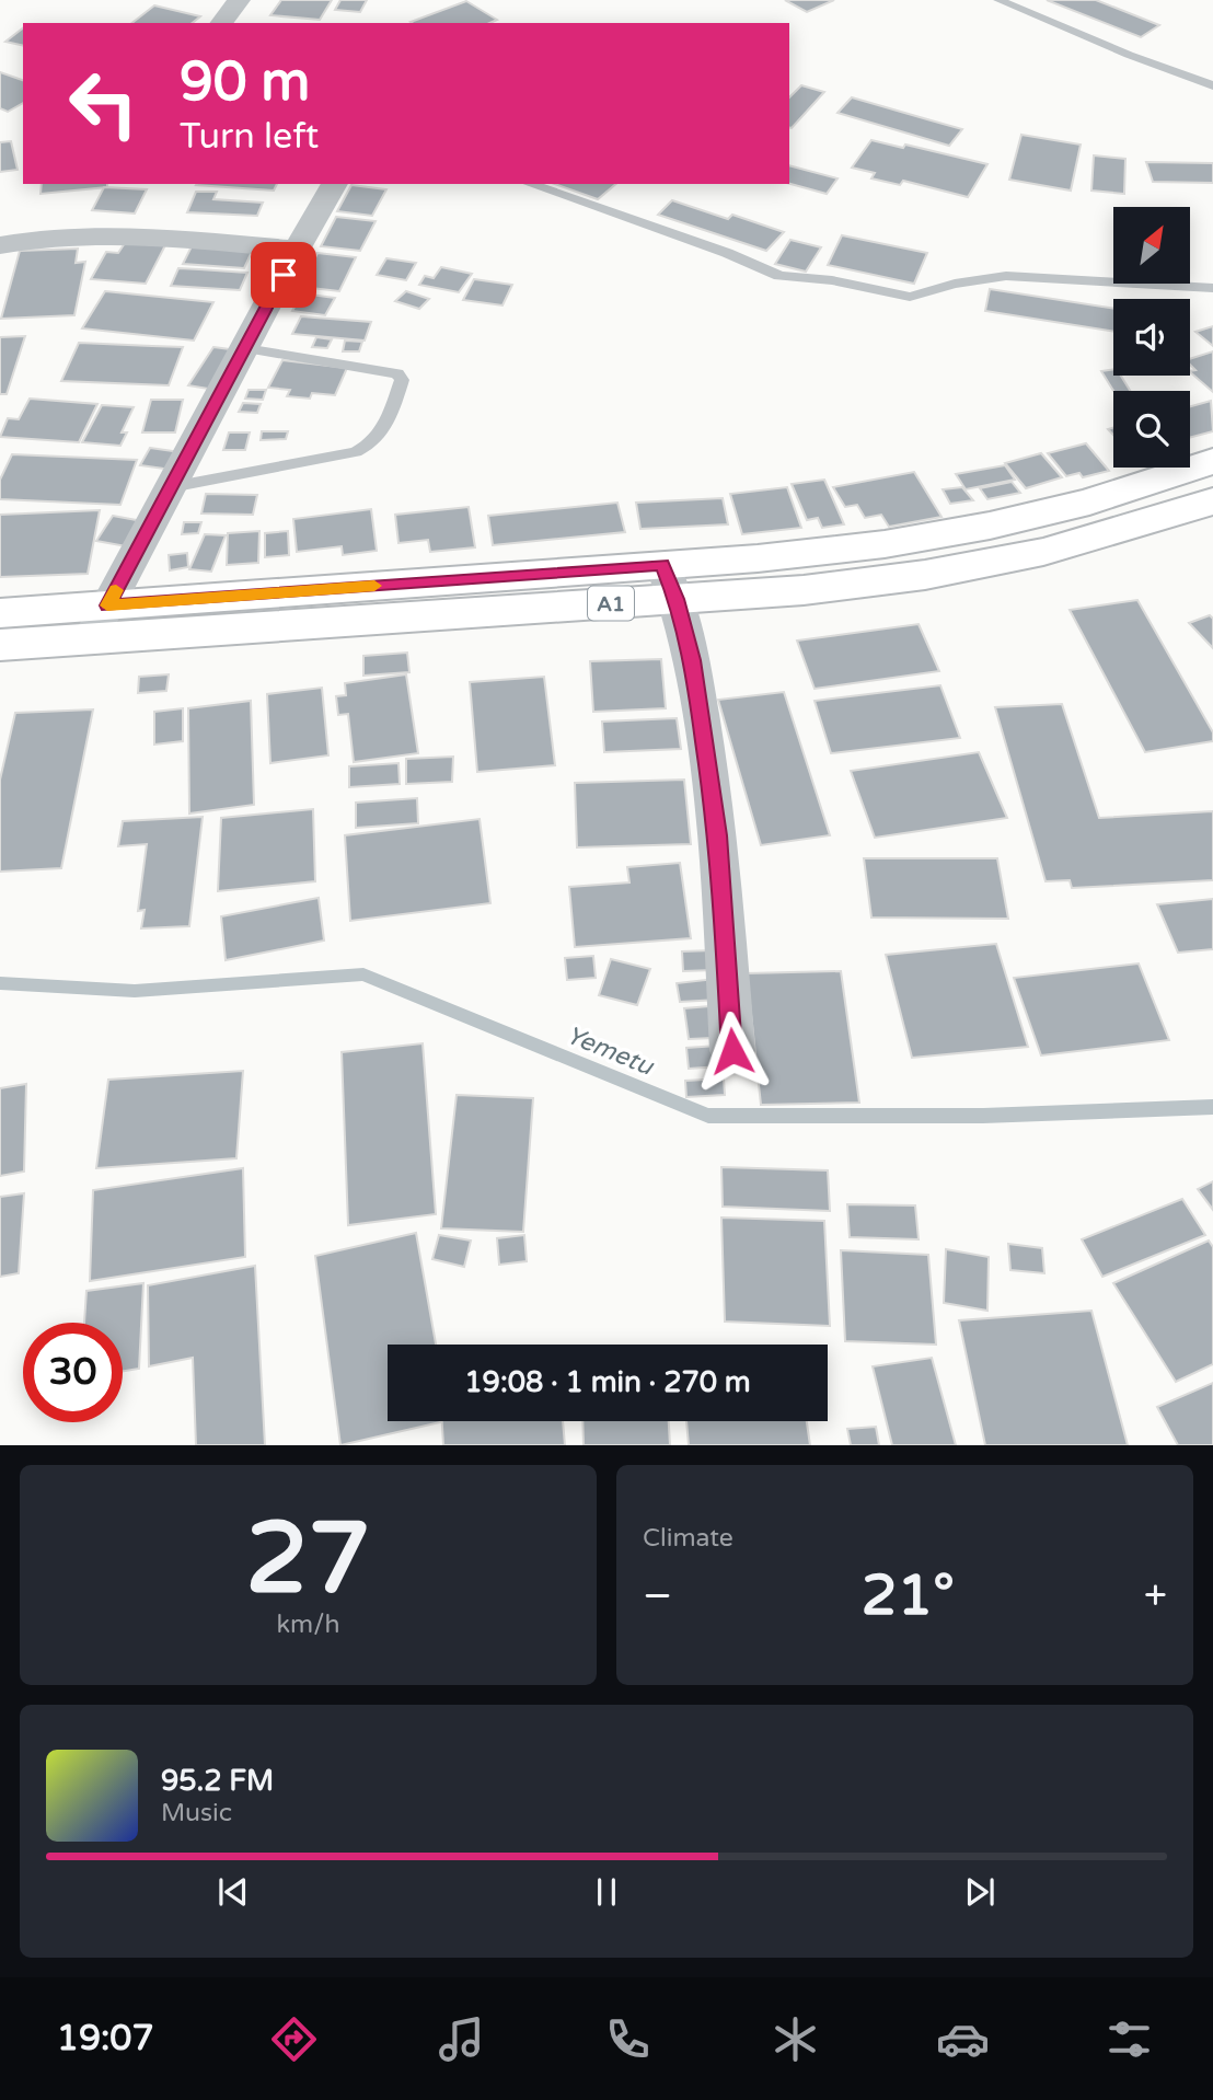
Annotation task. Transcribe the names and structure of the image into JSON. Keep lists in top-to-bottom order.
{
  "streets": {
    "highway": ["A1"]
  },
  "water": ["Yemetu"],
  "north": "top right",
  "page": {
    "turn": ["90 m", "Turn left"],
    "limit": "30",
    "trip": "19:08 · 1 min · 270 m",
    "tile": [
      ["27", "km/h"],
      "Climate"
    ],
    "heat": ["−", "21°", "+"],
    "song": ["95.2 FM", "Music"],
    "tabs": "19:07"
  }
}
